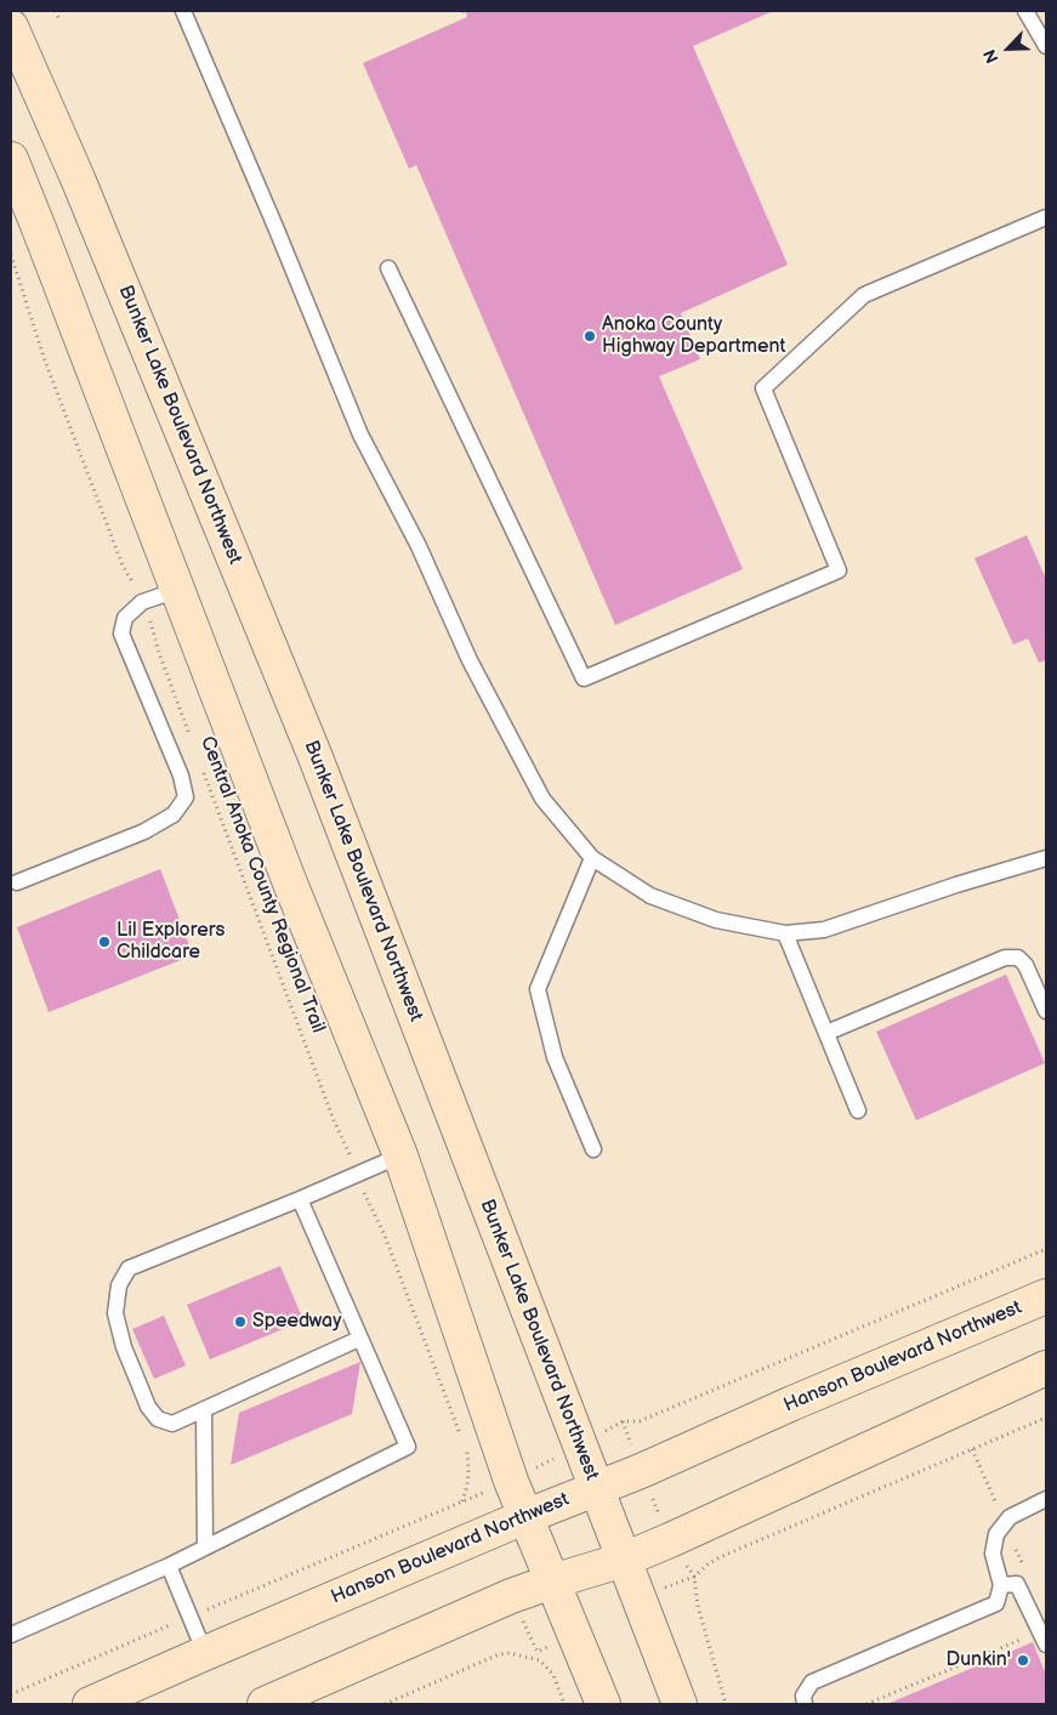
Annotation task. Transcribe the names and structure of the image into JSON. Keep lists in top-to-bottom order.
{
  "streets": {
    "main road": ["Bunker Lake Boulevard Northwest", "Hanson Boulevard Northwest"],
    "path": ["Central Anoka County Regional Trail"]
  },
  "crossings": [
    ["Bunker Lake Boulevard Northwest", "Hanson Boulevard Northwest"]
  ],
  "places": [
    "Anoka County Highway Department",
    "Lil Explorers Childcare",
    "Speedway",
    "Dunkin'"
  ],
  "north": "bottom left"
}
